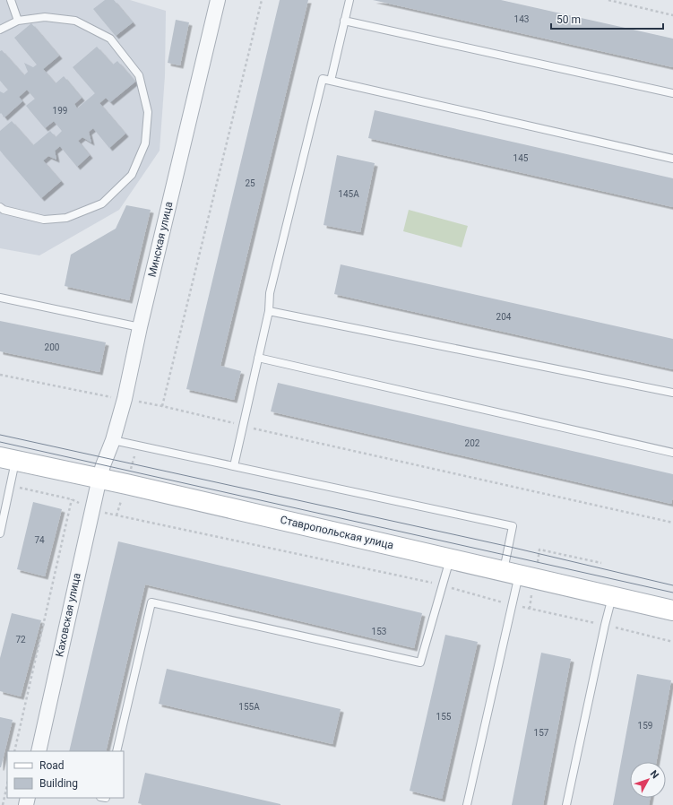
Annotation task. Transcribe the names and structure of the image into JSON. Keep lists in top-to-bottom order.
{
  "streets": {
    "street": ["Минская улица", "Ставропольская улица", "Каховская улица"]
  },
  "crossings": [
    ["Минская улица", "Ставропольская улица"],
    ["Минская улица", "Каховская улица"],
    ["Ставропольская улица", "Каховская улица"]
  ],
  "house_numbers": [
    "143",
    "199",
    "145",
    "25",
    "145А",
    "204",
    "200",
    "202",
    "74",
    "153",
    "72",
    "155А",
    "155",
    "159",
    "157"
  ],
  "legend": ["Road", "Building"],
  "scale_bar": "50 m",
  "north": "top right"
}
